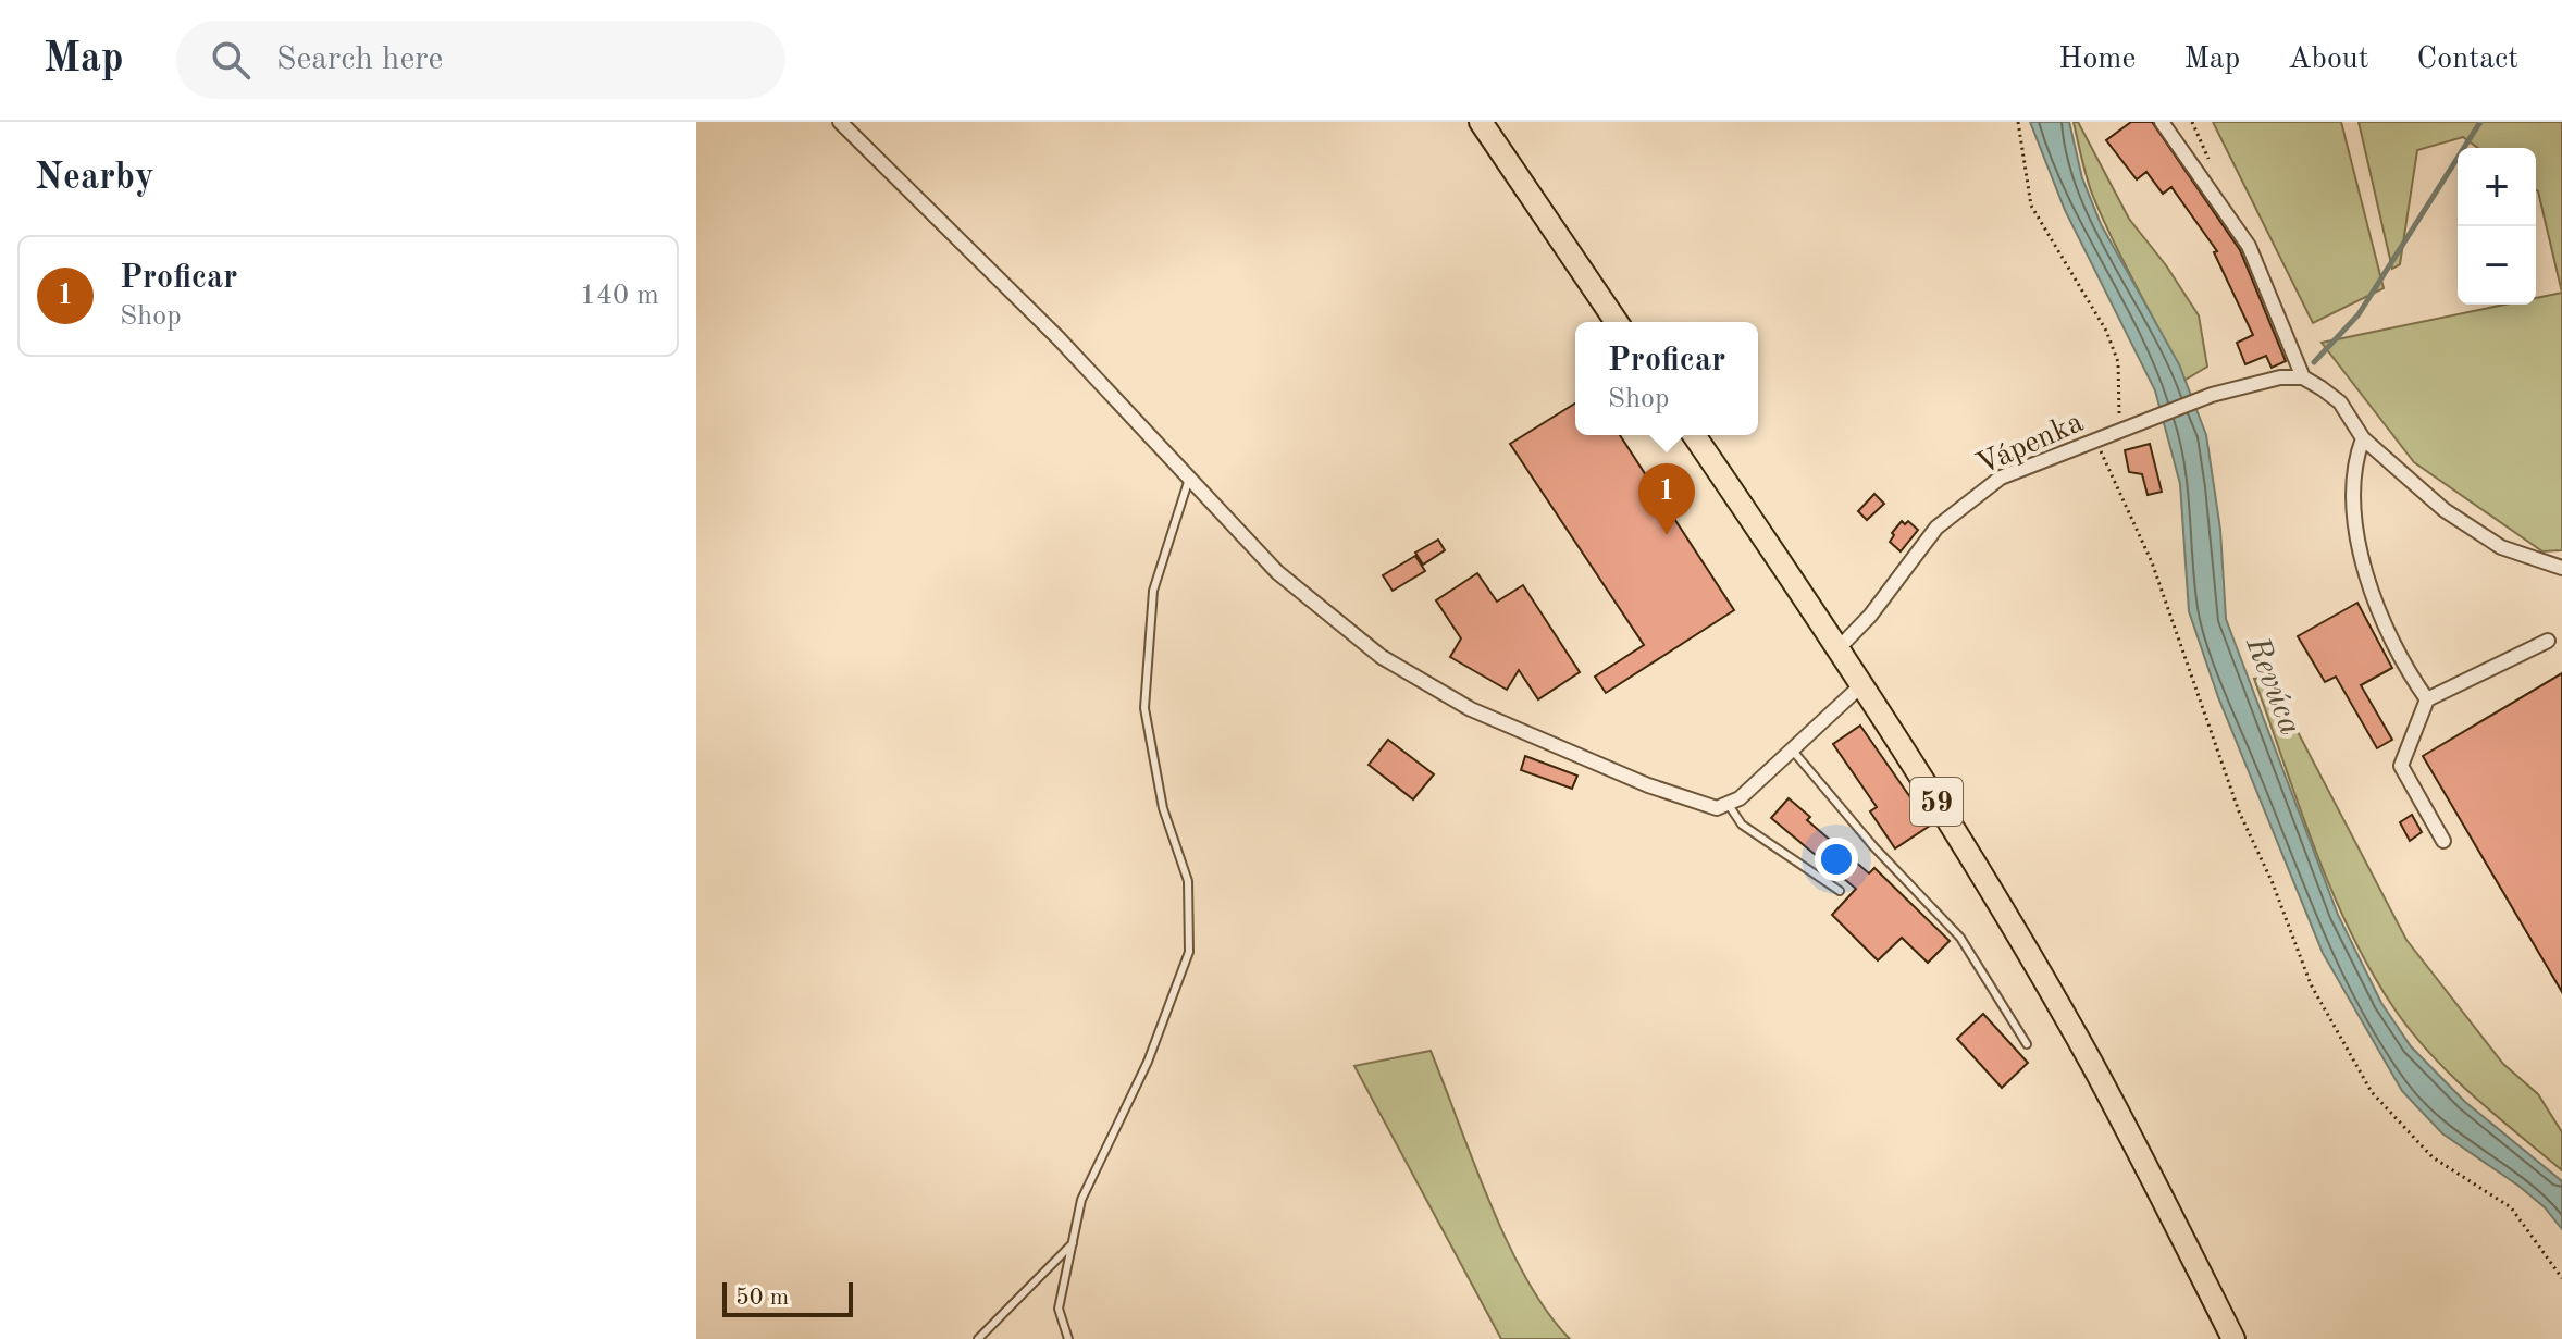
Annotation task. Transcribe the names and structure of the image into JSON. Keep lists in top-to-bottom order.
{
  "streets": {
    "main road": ["59"],
    "street": ["Vápenka"]
  },
  "crossings": [
    ["Vápenka", "59"]
  ],
  "water": ["Revúca"],
  "scale_bar": "50 m",
  "page": {
    "header": "Map",
    "search": "Search here",
    "nav": [
      "Home",
      "Map",
      "About",
      "Contact"
    ],
    "heading": "Nearby",
    "map_buttons": ["+", "−"],
    "list": [
      {
        "mark": "1",
        "name": "Proficar",
        "note": "Shop",
        "value": "140 m"
      }
    ],
    "popup": ["Proficar", "Shop"],
    "pins": "1",
    "scale": "50 m"
  }
}
